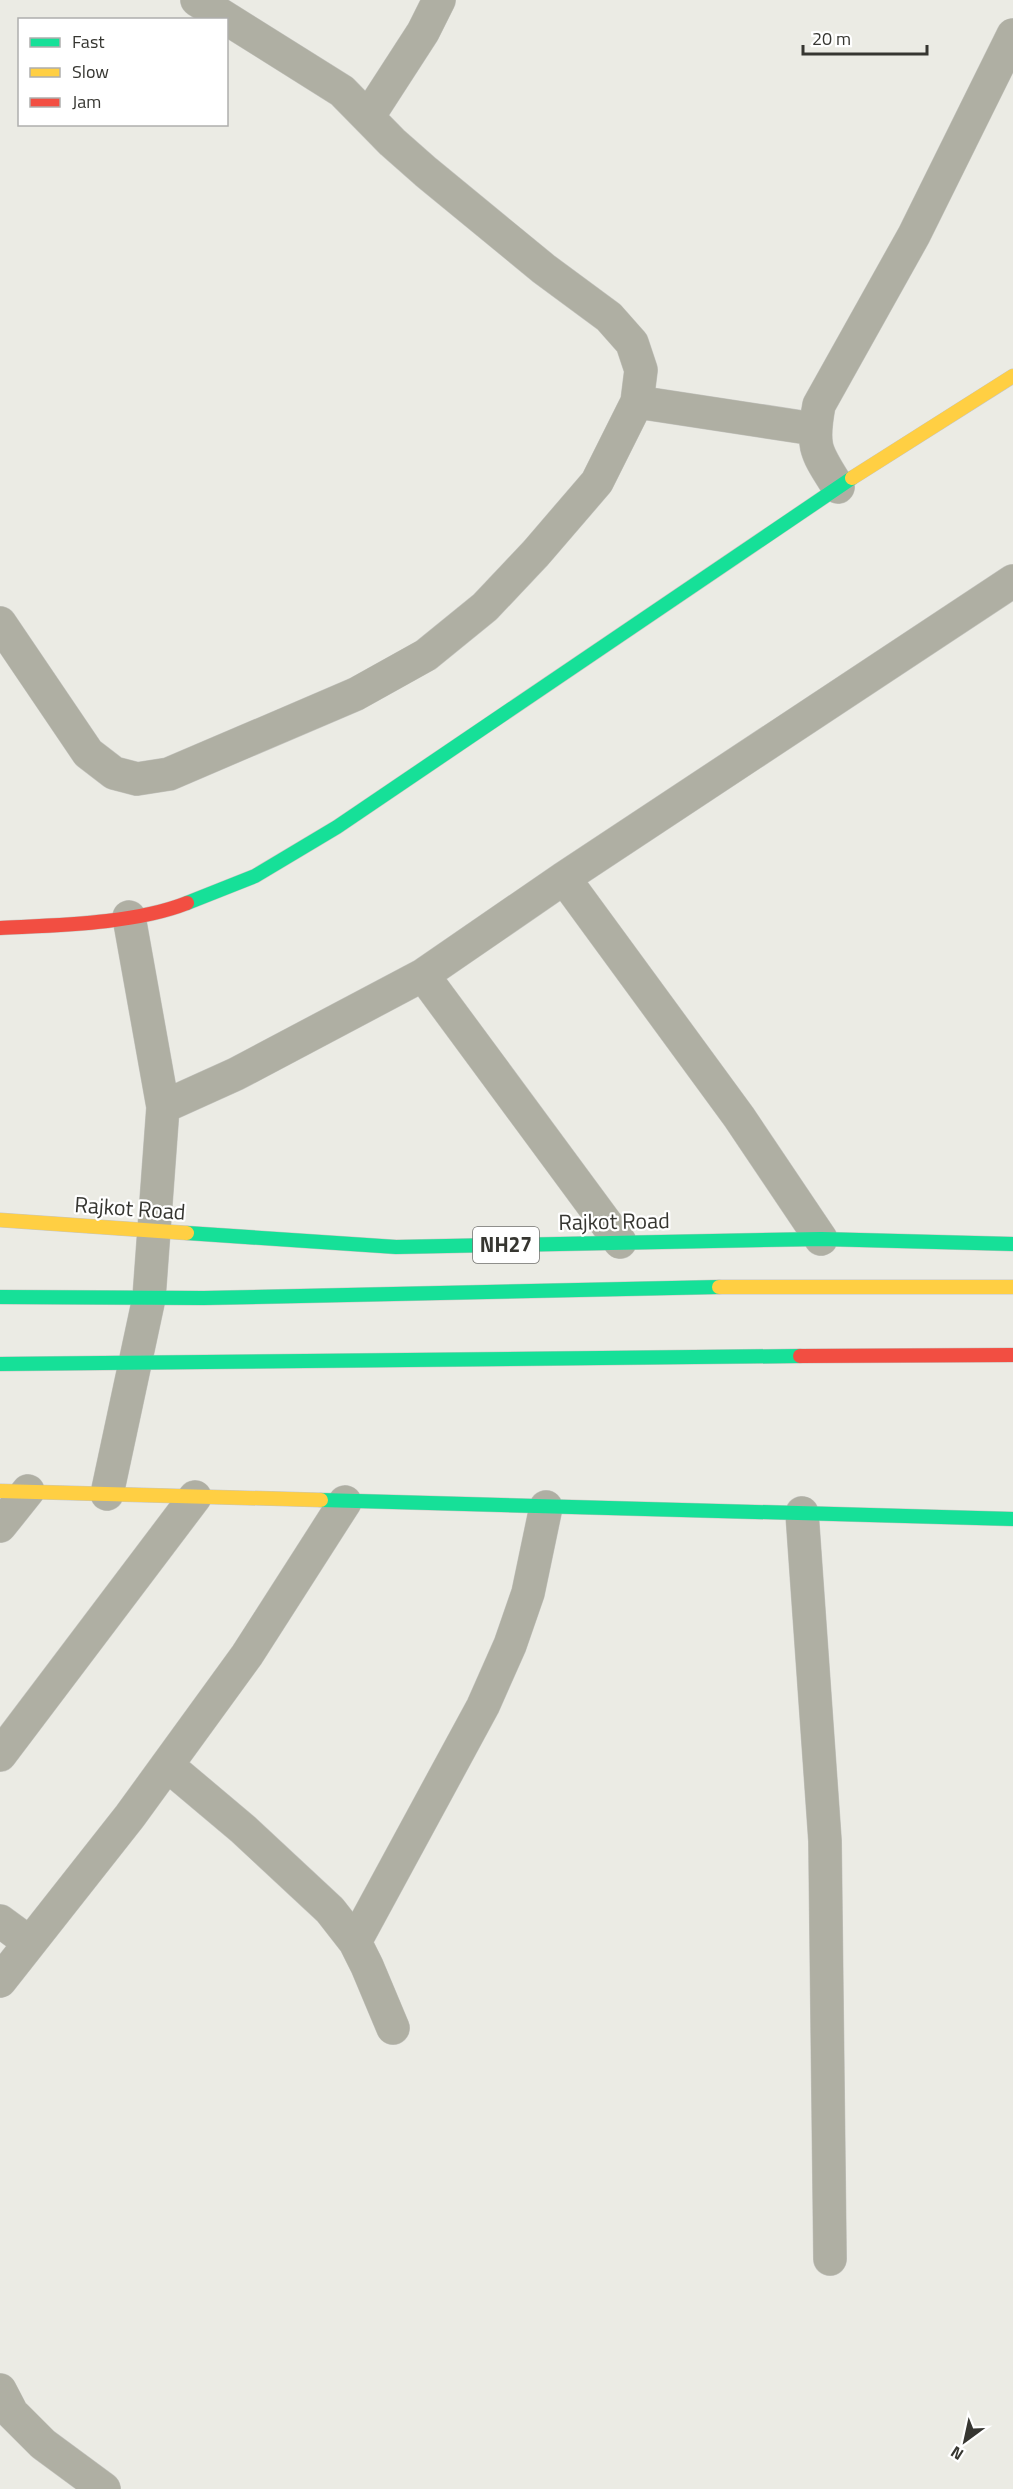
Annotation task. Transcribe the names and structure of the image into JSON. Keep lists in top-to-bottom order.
{
  "streets": {
    "main road": ["Rajkot Road", "NH27"]
  },
  "legend": ["Fast", "Slow", "Jam"],
  "scale_bar": "20 m",
  "north": "bottom left"
}
